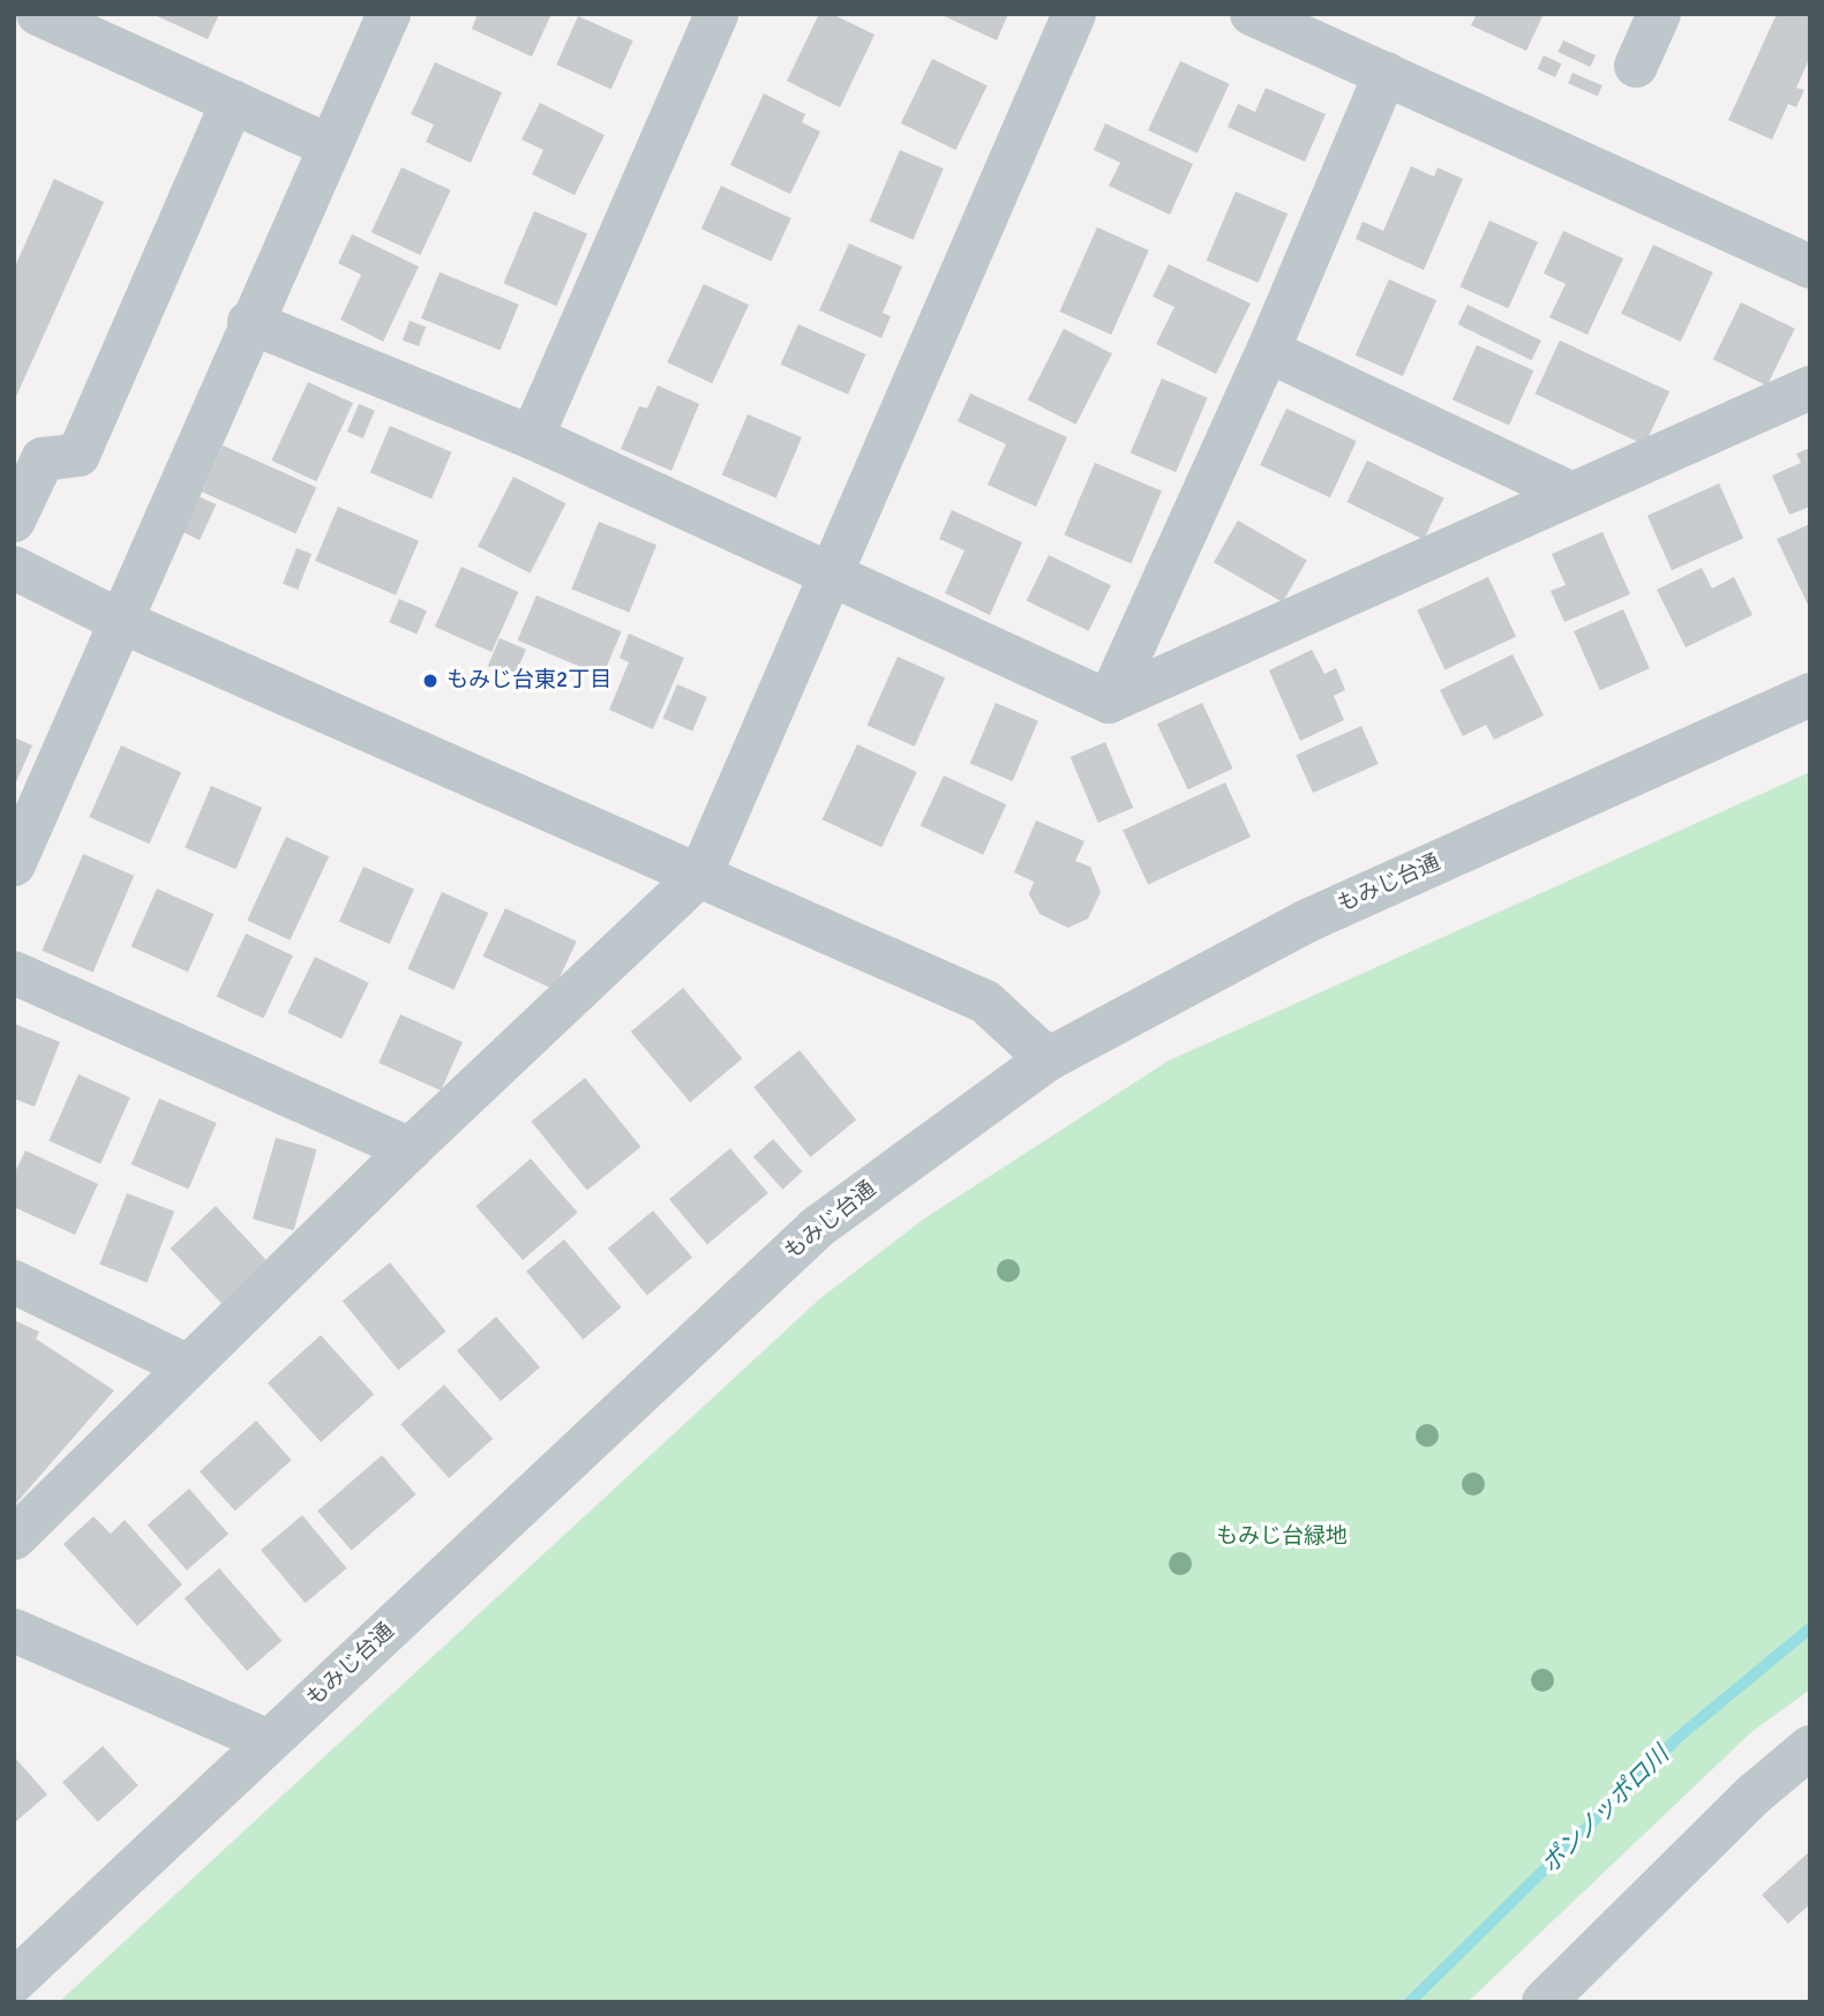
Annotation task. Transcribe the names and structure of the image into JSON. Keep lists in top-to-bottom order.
{
  "streets": {
    "street": ["もみじ台通"]
  },
  "water": ["ポンノッポロ川"],
  "parks": ["もみじ台緑地"],
  "places": ["もみじ台東2丁目"]
}
